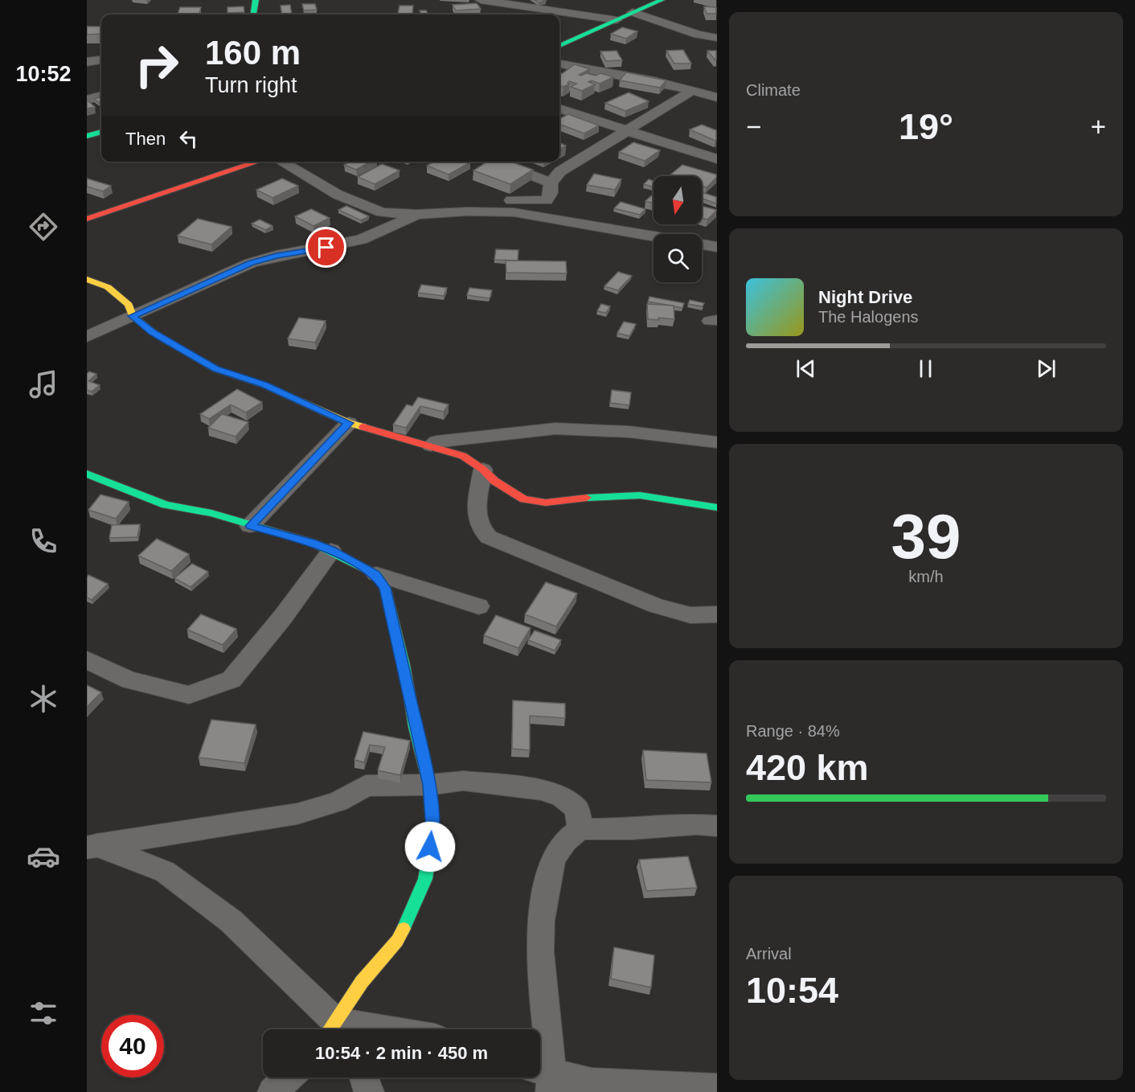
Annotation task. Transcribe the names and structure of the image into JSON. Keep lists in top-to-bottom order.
{
  "north": "bottom",
  "page": {
    "tabs": "10:52",
    "tile": [
      "Climate",
      ["39", "km/h"],
      ["Range · 84%", "420 km"],
      ["Arrival", "10:54"]
    ],
    "turn": ["160 m", "Turn right"],
    "heat": ["−", "19°", "+"],
    "then": "Then",
    "song": ["Night Drive", "The Halogens"],
    "limit": "40",
    "trip": "10:54 · 2 min · 450 m"
  }
}
